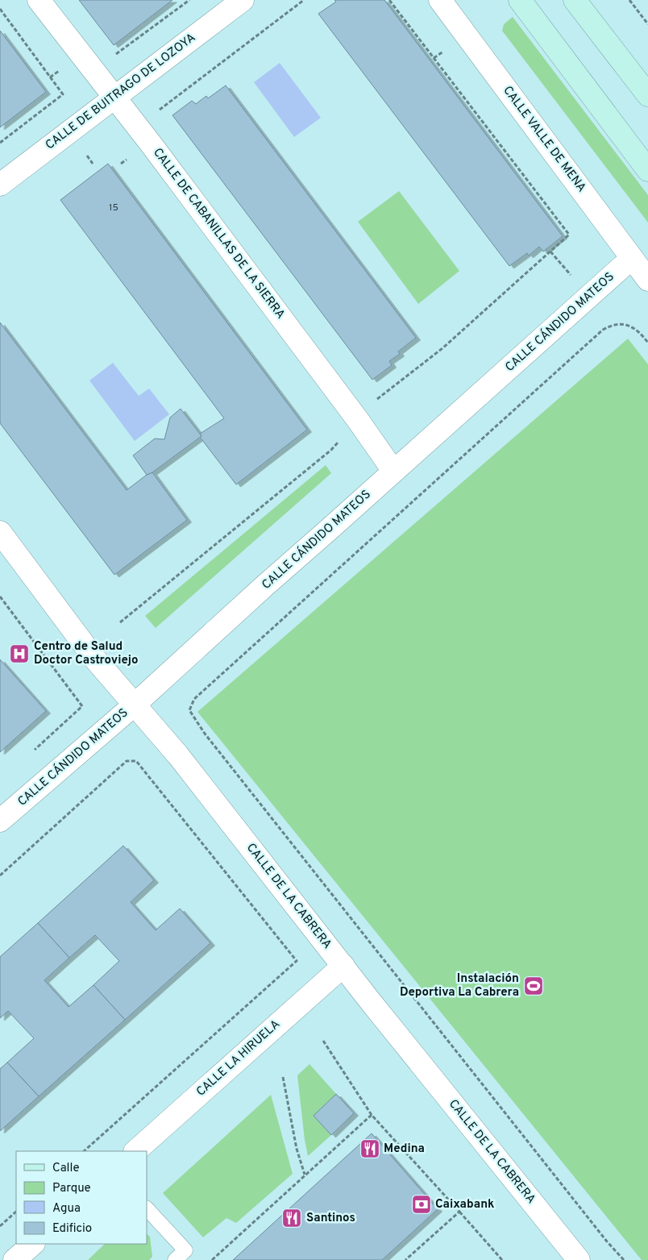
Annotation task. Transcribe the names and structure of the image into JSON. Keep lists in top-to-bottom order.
{
  "streets": {
    "street": [
      "CALLE DE BUITRAGO DE LOZOYA",
      "CALLE VALLE DE MENA",
      "CALLE DE CABANILLAS DE LA SIERRA",
      "CALLE CÁNDIDO MATEOS",
      "CALLE DE LA CABRERA",
      "CALLE LA HIRUELA"
    ]
  },
  "crossings": [
    ["CALLE DE BUITRAGO DE LOZOYA", "CALLE DE CABANILLAS DE LA SIERRA"],
    ["CALLE VALLE DE MENA", "CALLE CÁNDIDO MATEOS"],
    ["CALLE DE CABANILLAS DE LA SIERRA", "CALLE CÁNDIDO MATEOS"],
    ["CALLE CÁNDIDO MATEOS", "CALLE DE LA CABRERA"],
    ["CALLE DE LA CABRERA", "CALLE LA HIRUELA"]
  ],
  "places": {
    "hospital": ["Centro de Salud Doctor Castroviejo"],
    "sports": ["Instalación Deportiva La Cabrera"],
    "restaurant": ["Medina", "Santinos"],
    "bank": ["Caixabank"]
  },
  "house_numbers": ["15"],
  "legend": [
    "Calle",
    "Parque",
    "Agua",
    "Edificio"
  ]
}
